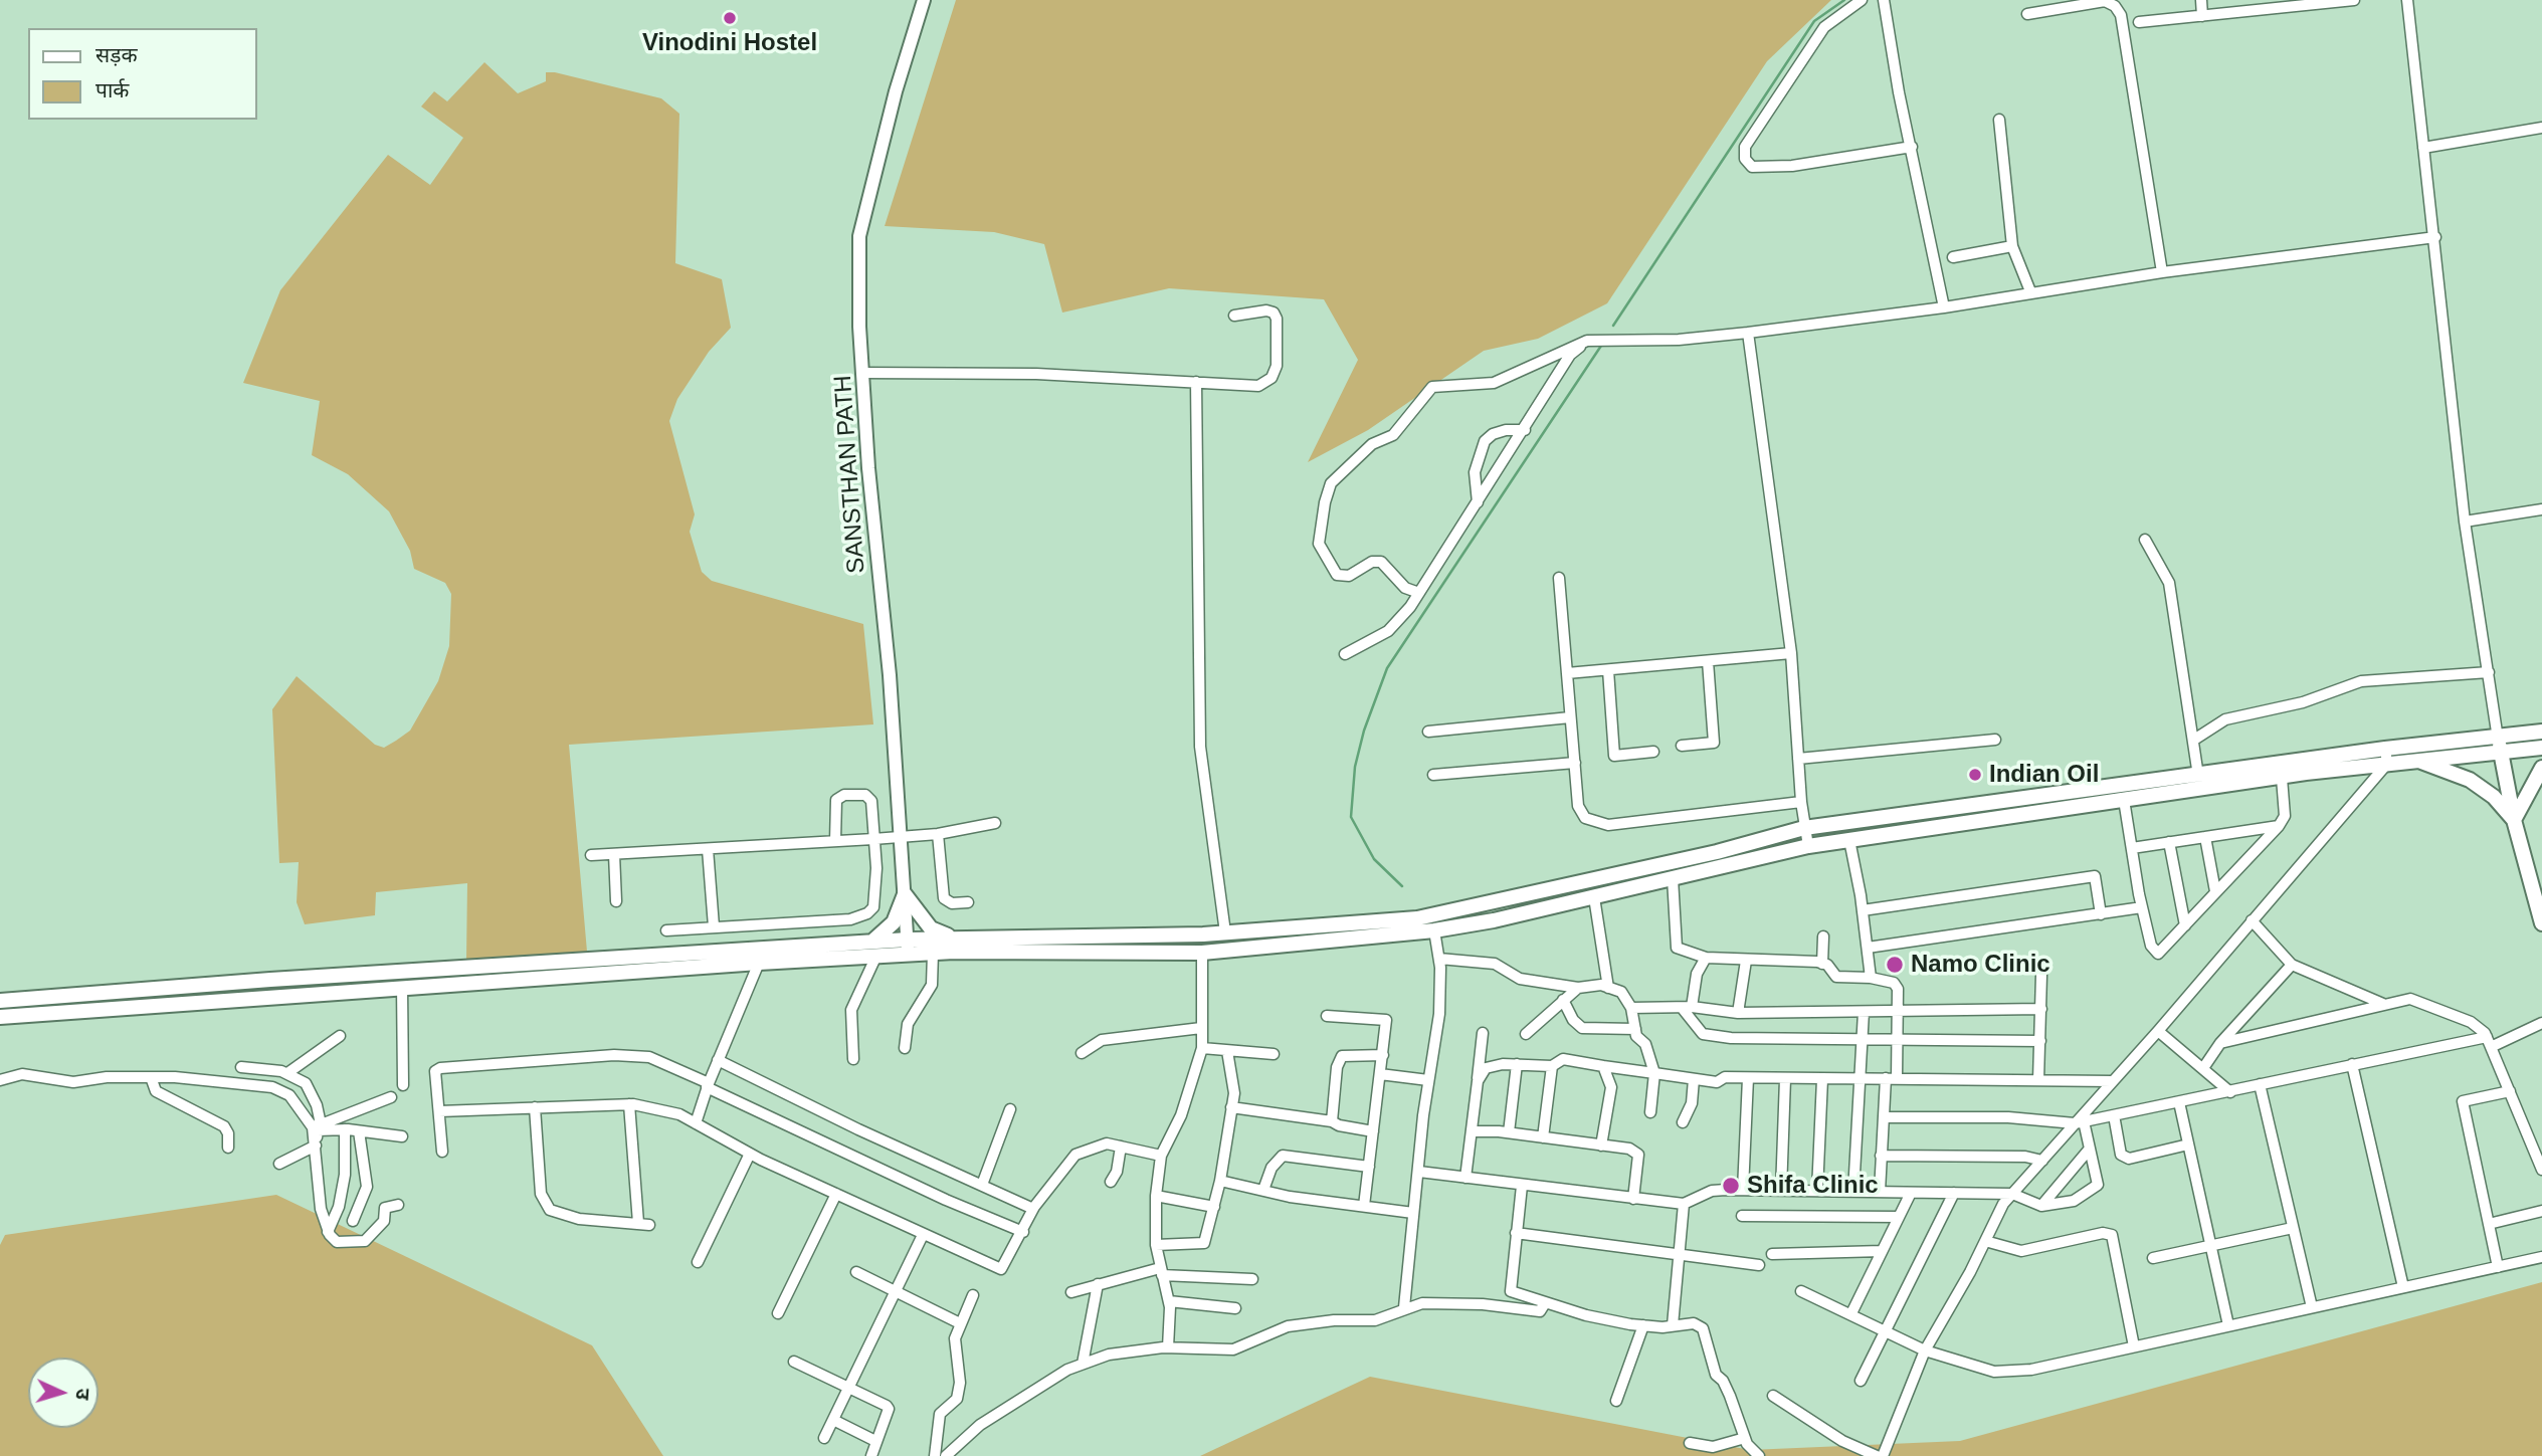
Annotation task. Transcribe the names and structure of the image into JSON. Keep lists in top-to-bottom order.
{
  "streets": {
    "street": ["SANSTHAN PATH"]
  },
  "places": [
    "Vinodini Hostel",
    "Indian Oil",
    "Namo Clinic",
    "Shifa Clinic"
  ],
  "legend": ["सड़क", "पार्क"],
  "north": "right"
}
